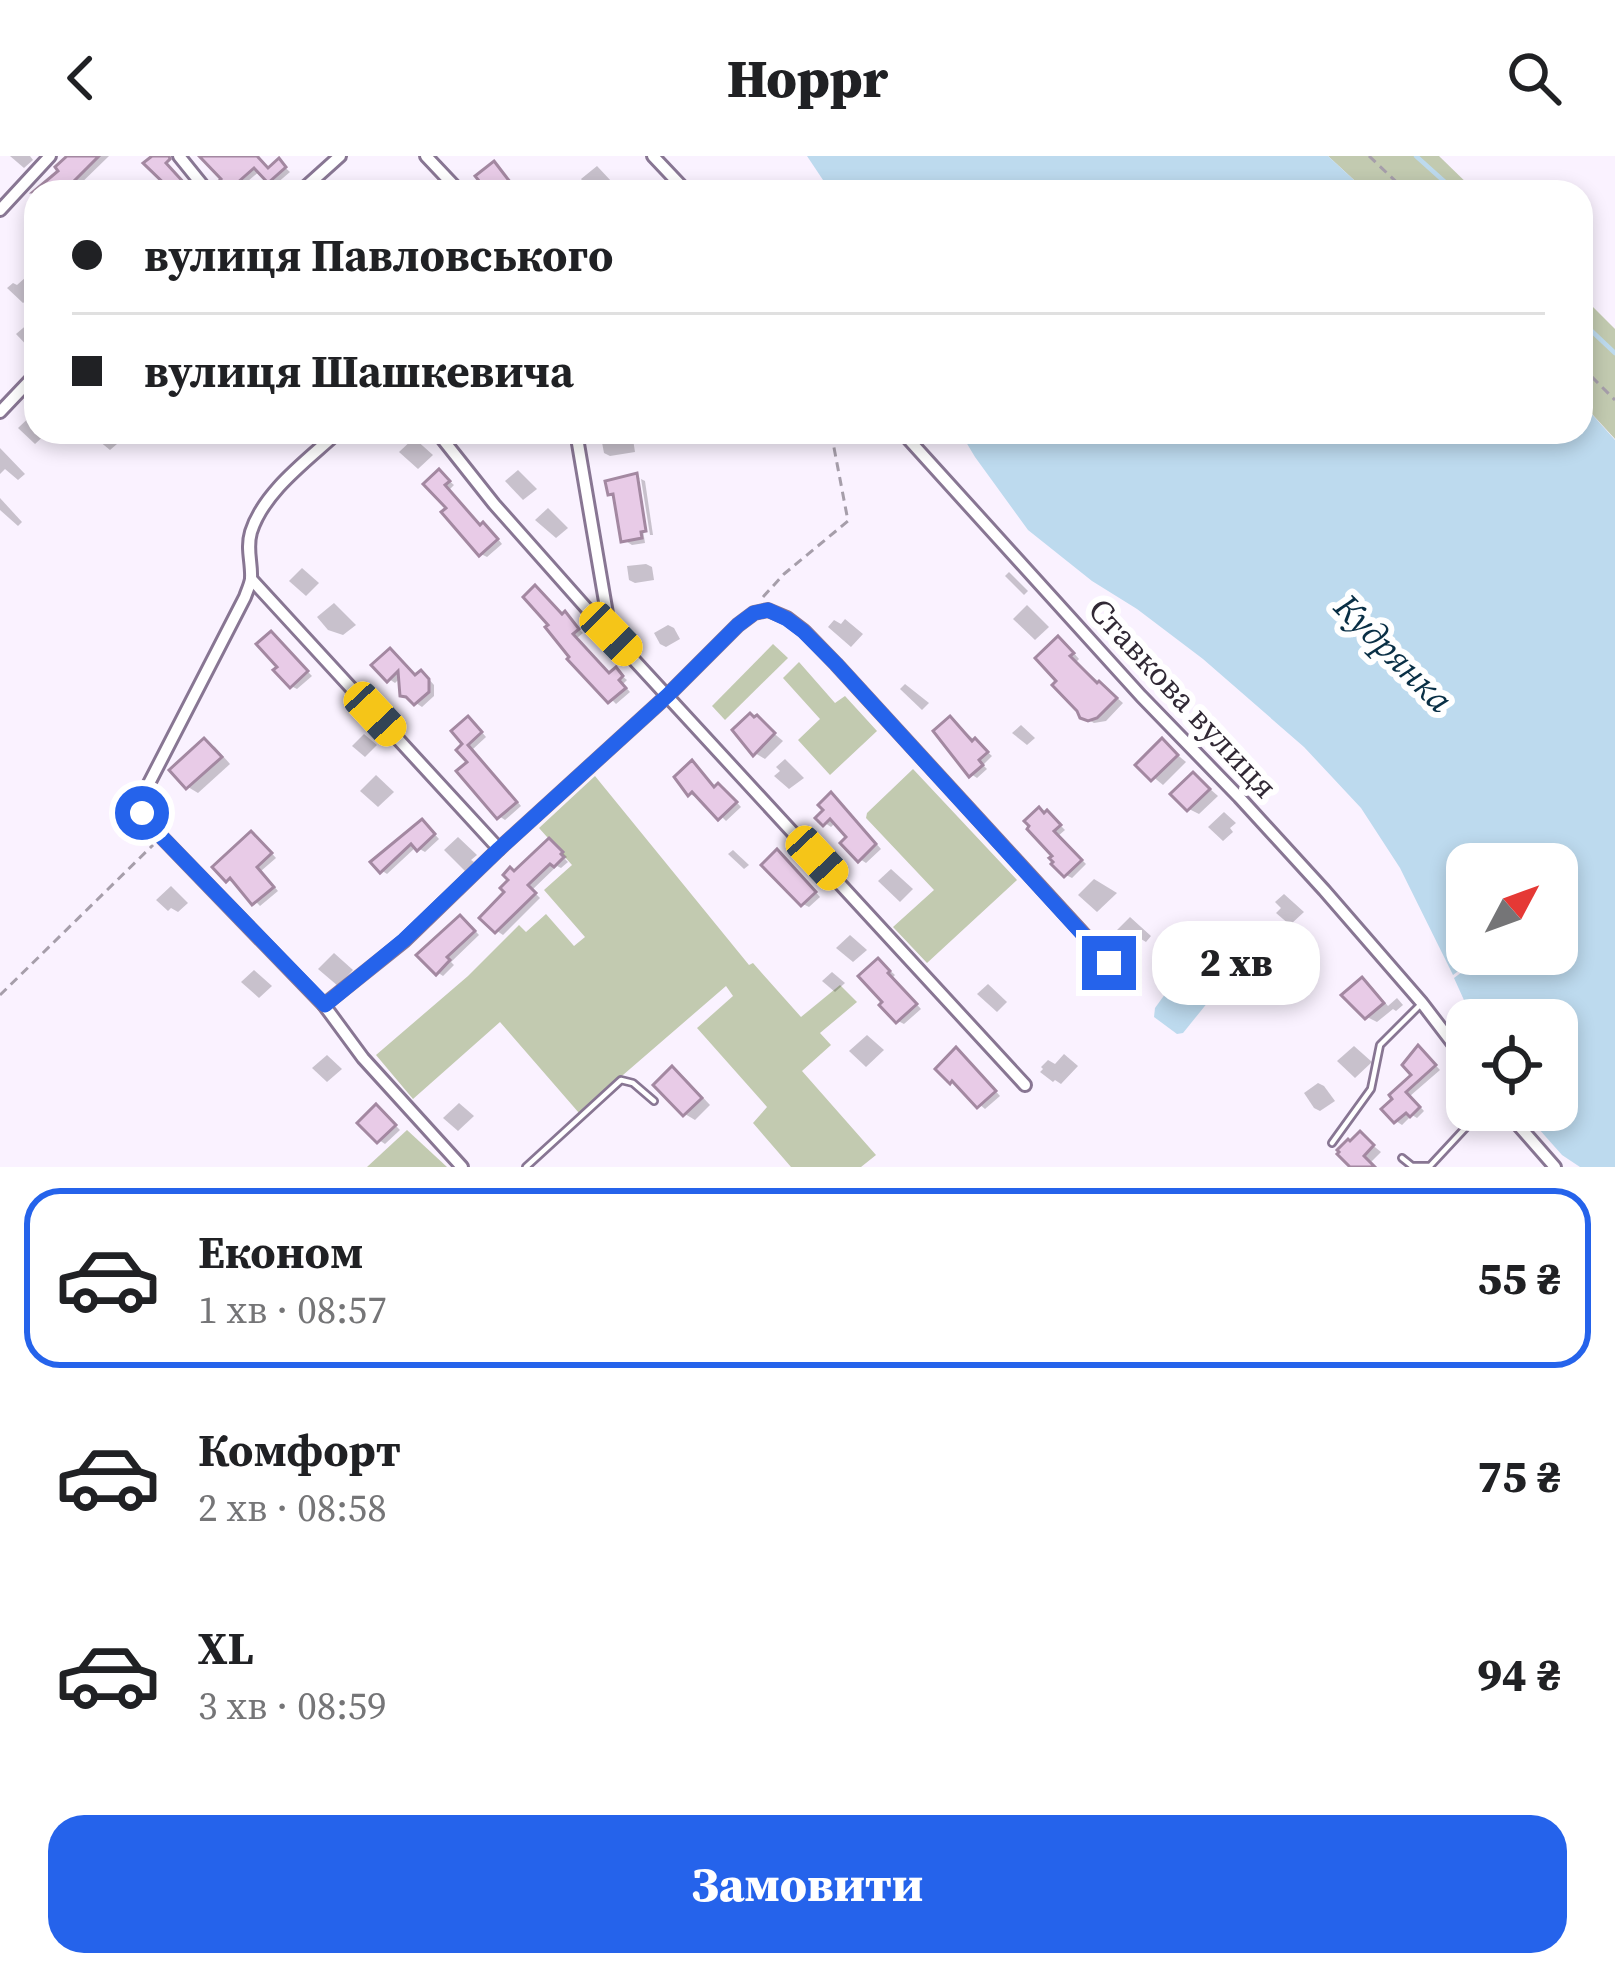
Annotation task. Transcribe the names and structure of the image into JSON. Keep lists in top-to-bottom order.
{
  "streets": {
    "street": ["Ставкова вулиця"]
  },
  "water": ["Кудрянка"],
  "north": "top right",
  "page": {
    "header": "Hoppr",
    "banner": ["вулиця Павловського", "вулиця Шашкевича"],
    "bubble": "2 хв",
    "list": [
      {
        "name": "Економ",
        "note": "1 хв · 08:57",
        "value": "55 ₴"
      },
      {
        "name": "Комфорт",
        "note": "2 хв · 08:58",
        "value": "75 ₴"
      },
      {
        "name": "XL",
        "note": "3 хв · 08:59",
        "value": "94 ₴"
      }
    ],
    "buttons": "Замовити"
  }
}
